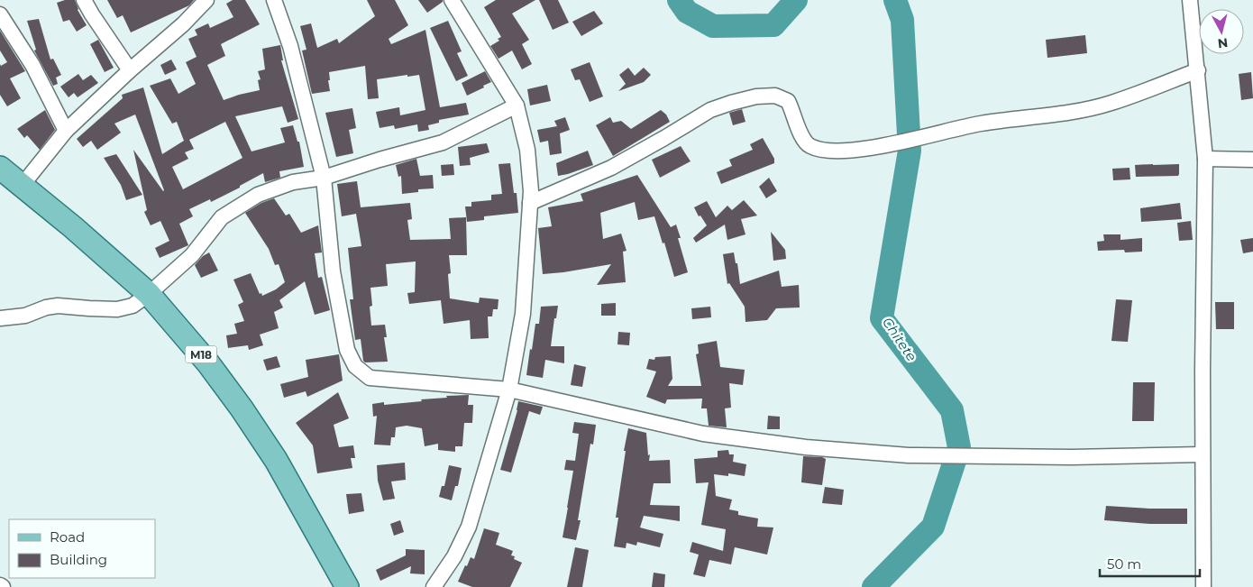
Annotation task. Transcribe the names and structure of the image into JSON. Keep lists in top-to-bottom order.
{
  "streets": {
    "main road": ["M18"]
  },
  "water": ["Chitete"],
  "legend": ["Road", "Building"],
  "scale_bar": "50 m",
  "north": "bottom"
}
